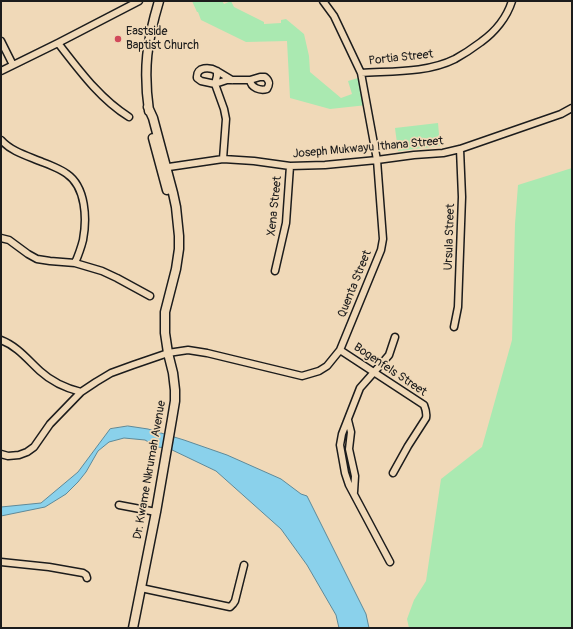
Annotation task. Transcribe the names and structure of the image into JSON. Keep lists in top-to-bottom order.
{
  "streets": {
    "street": [
      "Portia Street",
      "Joseph Mukwayu Ithana Street",
      "Xena Street",
      "Ursula Street",
      "Quenta Street",
      "Bogenfels Street",
      "Dr. Kwame Nkrumah Avenue"
    ]
  },
  "crossings": [
    ["Portia Street", "Quenta Street"],
    ["Joseph Mukwayu Ithana Street", "Xena Street"],
    ["Joseph Mukwayu Ithana Street", "Ursula Street"],
    ["Joseph Mukwayu Ithana Street", "Quenta Street"],
    ["Joseph Mukwayu Ithana Street", "Dr. Kwame Nkrumah Avenue"],
    ["Quenta Street", "Bogenfels Street"],
    ["Quenta Street", "Dr. Kwame Nkrumah Avenue"]
  ],
  "places": ["Eastside Baptist Church"]
}
